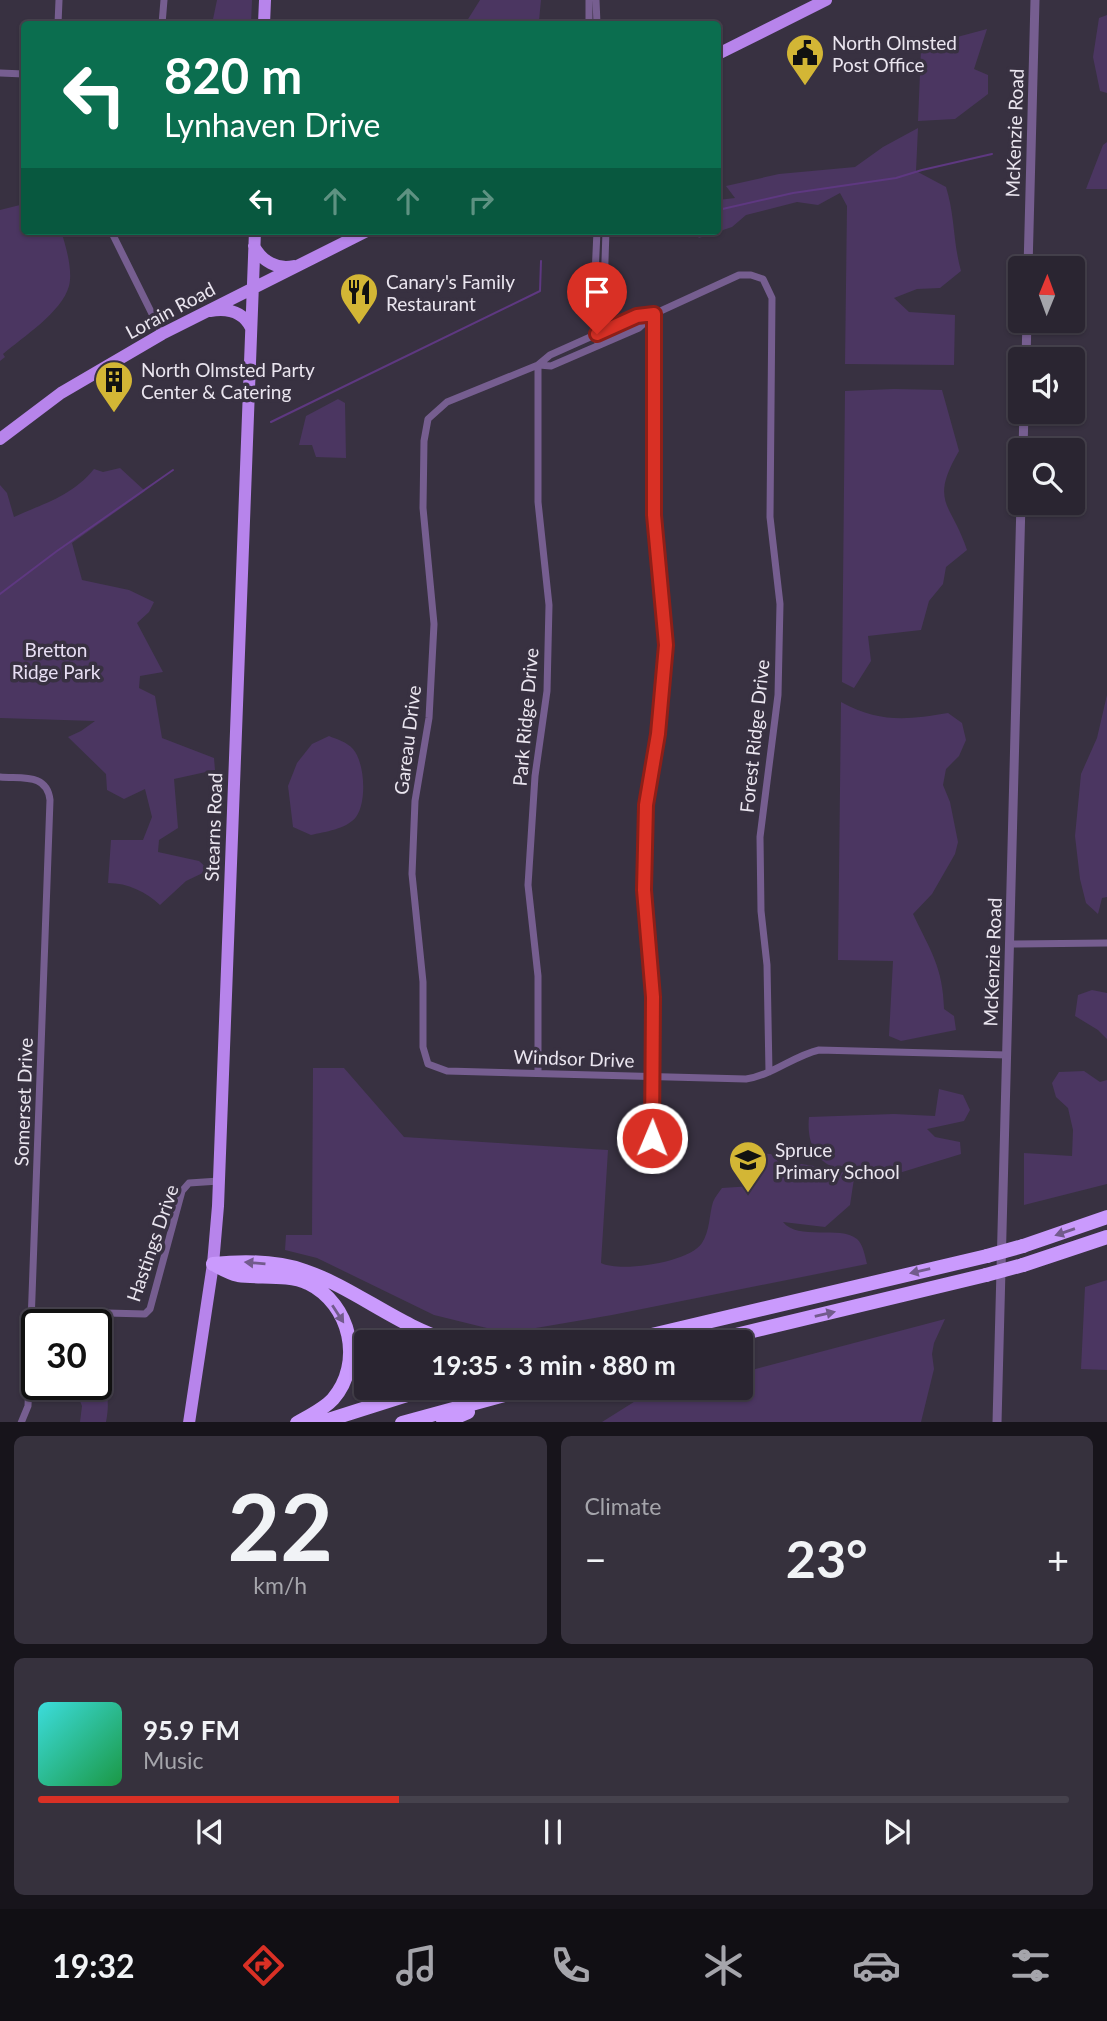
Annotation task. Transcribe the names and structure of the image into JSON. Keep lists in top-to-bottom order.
{
  "streets": {
    "main road": ["Lorain Road", "Stearns Road"],
    "street": [
      "McKenzie Road",
      "Park Ridge Drive",
      "Forest Ridge Drive",
      "Gareau Drive",
      "Windsor Drive",
      "Somerset Drive",
      "Hastings Drive"
    ]
  },
  "crossings": [
    ["McKenzie Road", "Windsor Drive"],
    ["Lorain Road", "Stearns Road"],
    ["Park Ridge Drive", "Gareau Drive"],
    ["Park Ridge Drive", "Windsor Drive"],
    ["Forest Ridge Drive", "Windsor Drive"],
    ["Gareau Drive", "Windsor Drive"],
    ["Stearns Road", "Hastings Drive"]
  ],
  "parks": ["Bretton Ridge Park"],
  "places": {
    "public building": ["North Olmsted Post Office"],
    "restaurant": ["Canary's Family Restaurant"],
    "building": ["North Olmsted Party Center & Catering"],
    "school or university": ["Spruce Primary School"]
  },
  "north": "top",
  "page": {
    "turn": ["820 m", "Lynhaven Drive"],
    "limit": "30",
    "trip": "19:35 · 3 min · 880 m",
    "tile": [
      ["22", "km/h"],
      "Climate"
    ],
    "heat": ["−", "23°", "+"],
    "song": ["95.9 FM", "Music"],
    "tabs": "19:32"
  }
}
